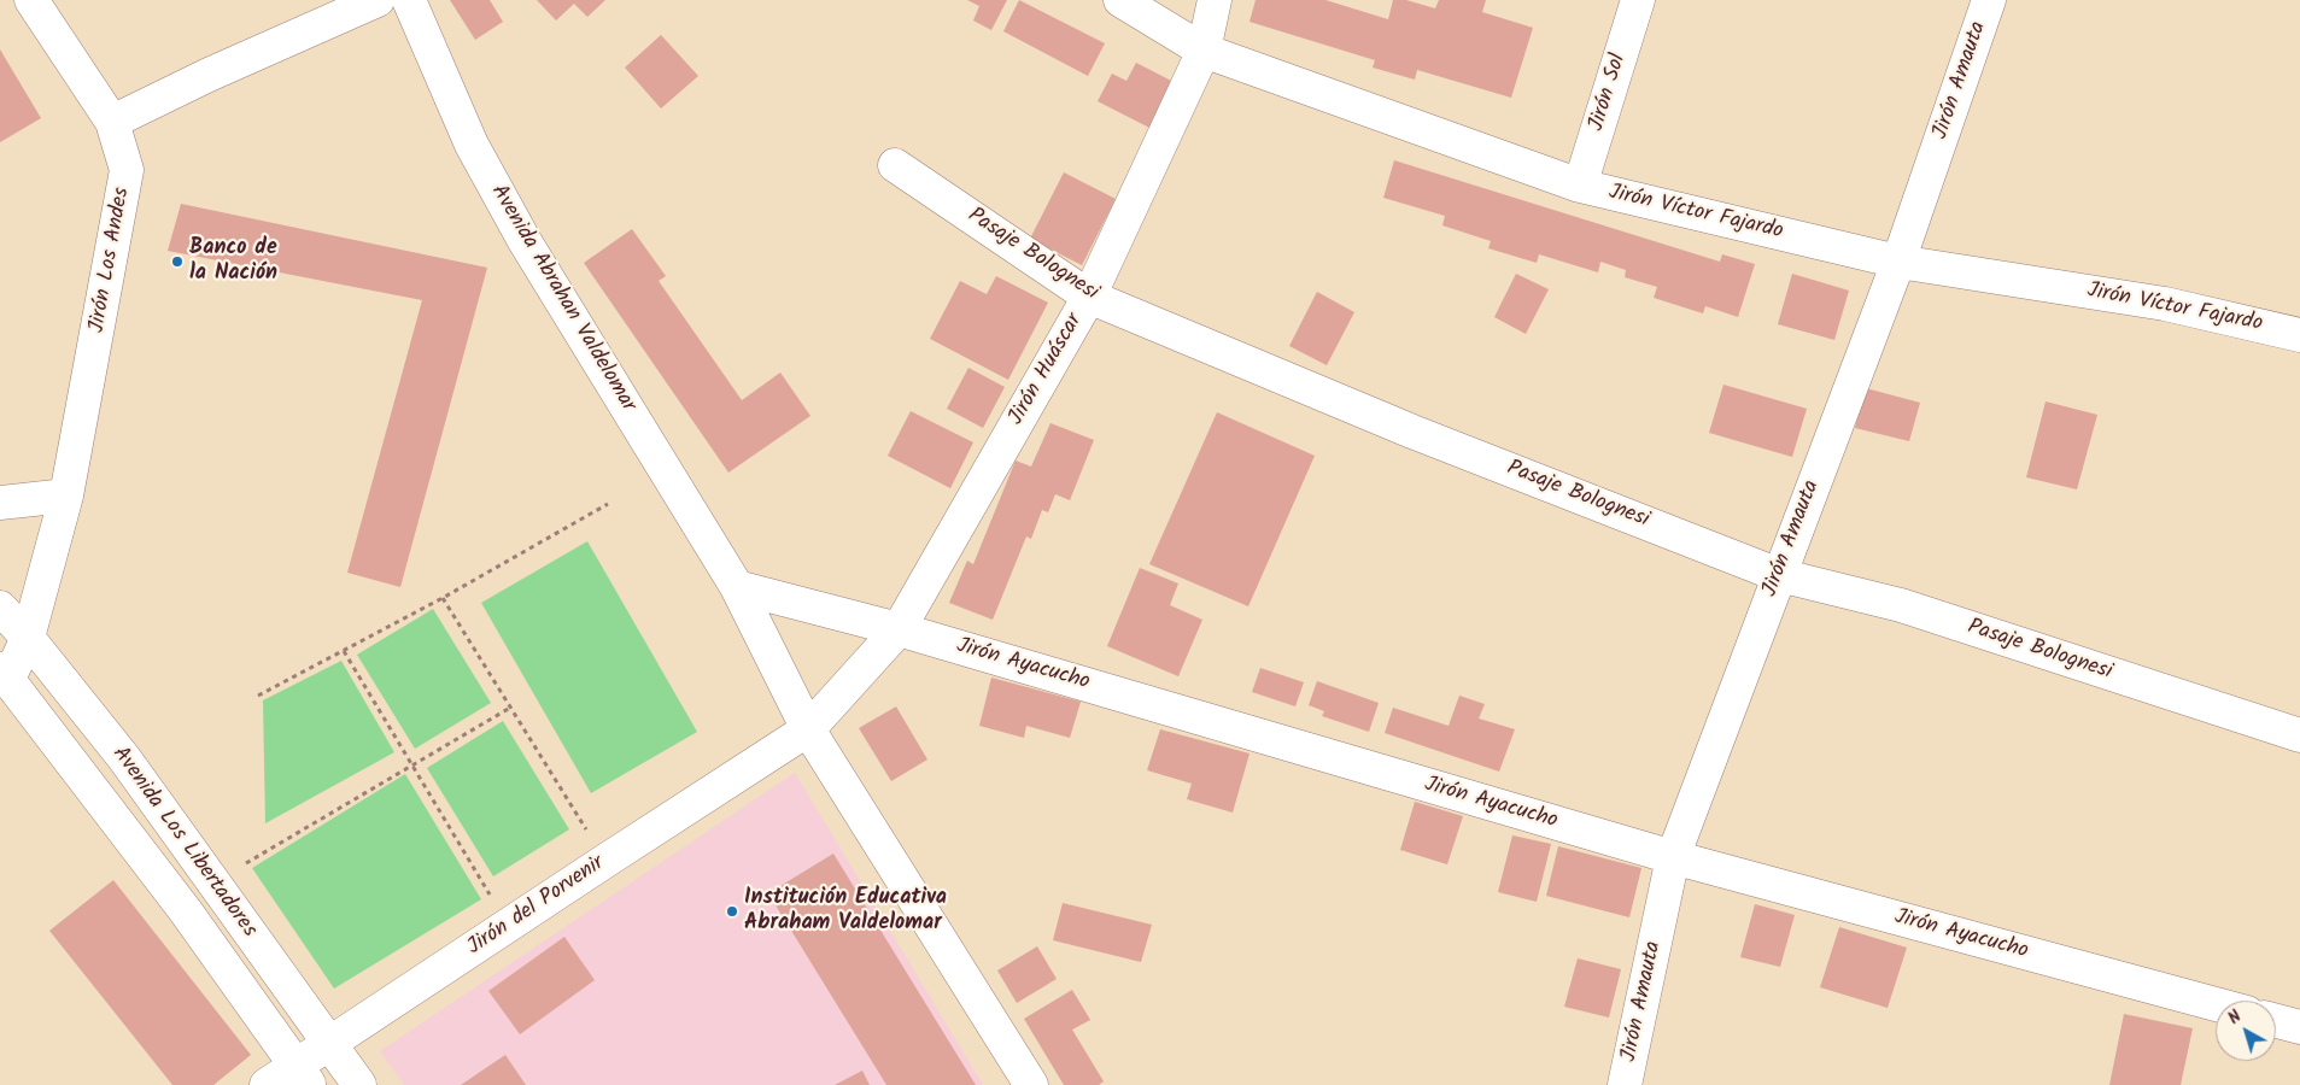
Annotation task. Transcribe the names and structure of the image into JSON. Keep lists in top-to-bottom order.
{
  "streets": {
    "street": [
      "Jirón Amauta",
      "Jirón Sol",
      "Jirón Víctor Fajardo",
      "Pasaje Bolognesi",
      "Jirón Los Andes",
      "Avenida Abrahan Valdelomar",
      "Jirón Huáscar",
      "Jirón Ayacucho",
      "Avenida Los Libertadores",
      "Jirón del Porvenir"
    ]
  },
  "crossings": [
    ["Jirón Amauta", "Jirón Víctor Fajardo"],
    ["Jirón Amauta", "Pasaje Bolognesi"],
    ["Jirón Amauta", "Jirón Ayacucho"],
    ["Jirón Sol", "Jirón Víctor Fajardo"],
    ["Jirón Víctor Fajardo", "Jirón Huáscar"],
    ["Pasaje Bolognesi", "Jirón Huáscar"],
    ["Jirón Los Andes", "Avenida Los Libertadores"],
    ["Avenida Abrahan Valdelomar", "Jirón Huáscar"],
    ["Avenida Abrahan Valdelomar", "Jirón Ayacucho"],
    ["Avenida Abrahan Valdelomar", "Jirón del Porvenir"],
    ["Jirón Huáscar", "Jirón Ayacucho"],
    ["Jirón Huáscar", "Jirón del Porvenir"],
    ["Avenida Los Libertadores", "Jirón del Porvenir"]
  ],
  "places": ["Banco de la Nación", "Institución Educativa Abraham Valdelomar"],
  "north": "top left"
}
